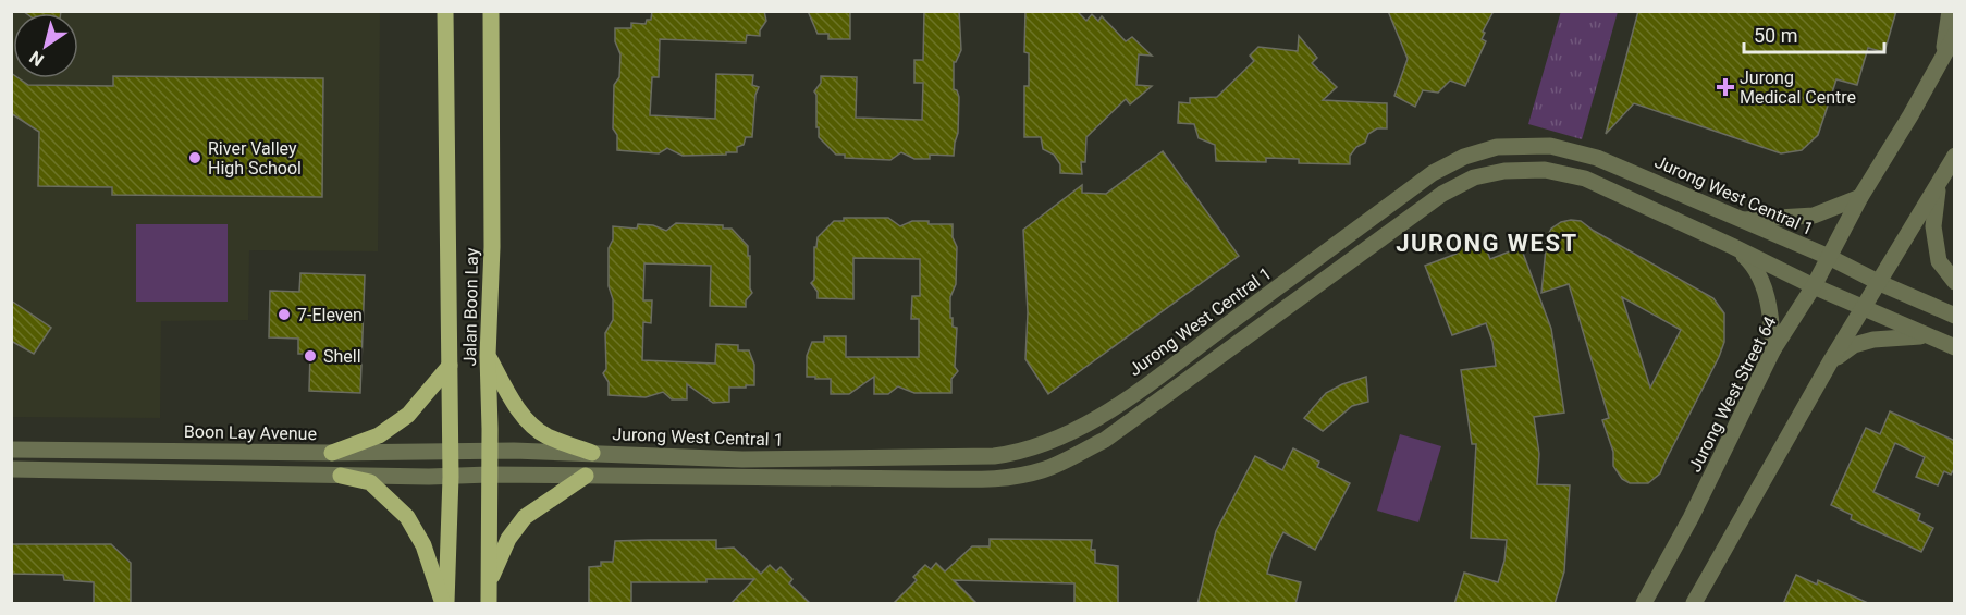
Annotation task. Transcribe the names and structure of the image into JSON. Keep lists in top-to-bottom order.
{
  "streets": {
    "main road": ["Jalan Boon Lay"],
    "street": ["Jurong West Central 1", "Jurong West Street 64", "Boon Lay Avenue"]
  },
  "crossings": [
    ["Jurong West Central 1", "Jalan Boon Lay"],
    ["Jurong West Central 1", "Jurong West Street 64"],
    ["Jurong West Central 1", "Boon Lay Avenue"],
    ["Jalan Boon Lay", "Boon Lay Avenue"]
  ],
  "districts": ["JURONG WEST"],
  "places": {
    "health": ["Jurong Medical Centre"],
    "other": ["River Valley High School", "7-Eleven", "Shell"]
  },
  "scale_bar": "50 m",
  "north": "bottom left"
}
